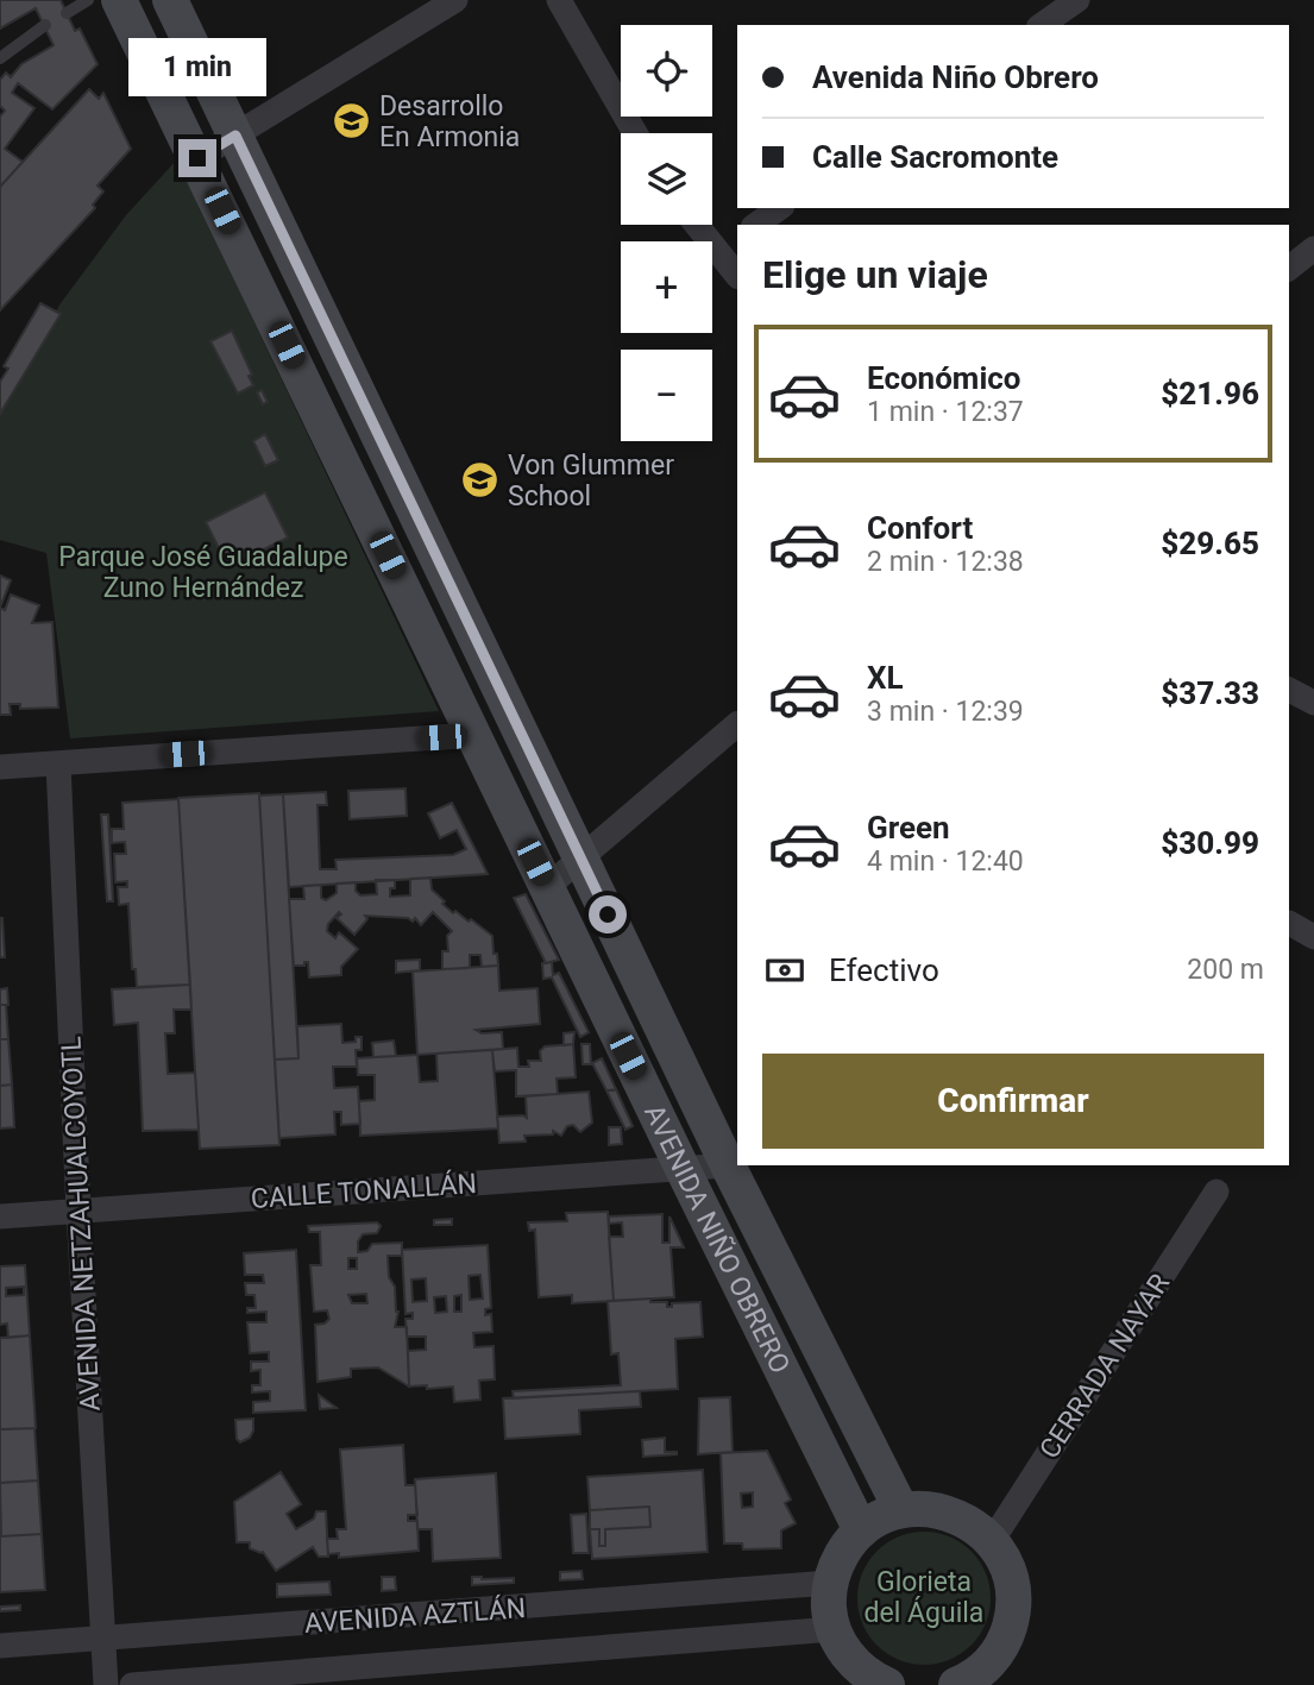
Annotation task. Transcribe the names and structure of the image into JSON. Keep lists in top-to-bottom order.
{
  "streets": {
    "main road": ["AVENIDA NIÑO OBRERO"],
    "street": [
      "CALLE TONALLÁN",
      "AVENIDA NETZAHUALCOYOTL",
      "CERRADA NAYAR",
      "AVENIDA AZTLÁN"
    ]
  },
  "crossings": [
    ["CALLE TONALLÁN", "AVENIDA NETZAHUALCOYOTL"],
    ["CALLE TONALLÁN", "AVENIDA NIÑO OBRERO"],
    ["AVENIDA NETZAHUALCOYOTL", "AVENIDA AZTLÁN"]
  ],
  "parks": ["Parque José Guadalupe Zuno Hernández", "Glorieta del Águila"],
  "places": {
    "school or university": ["Desarrollo En Armonia", "Von Glummer School"]
  },
  "page": {
    "map_buttons": ["+", "−"],
    "banner": ["Avenida Niño Obrero", "Calle Sacromonte"],
    "bubble": "1 min",
    "heading": "Elige un viaje",
    "list": [
      {
        "name": "Económico",
        "note": "1 min · 12:37",
        "value": "$21.96"
      },
      {
        "name": "Confort",
        "note": "2 min · 12:38",
        "value": "$29.65"
      },
      {
        "name": "XL",
        "note": "3 min · 12:39",
        "value": "$37.33"
      },
      {
        "name": "Green",
        "note": "4 min · 12:40",
        "value": "$30.99"
      }
    ],
    "pay": ["Efectivo", "200 m"],
    "buttons": "Confirmar"
  }
}
